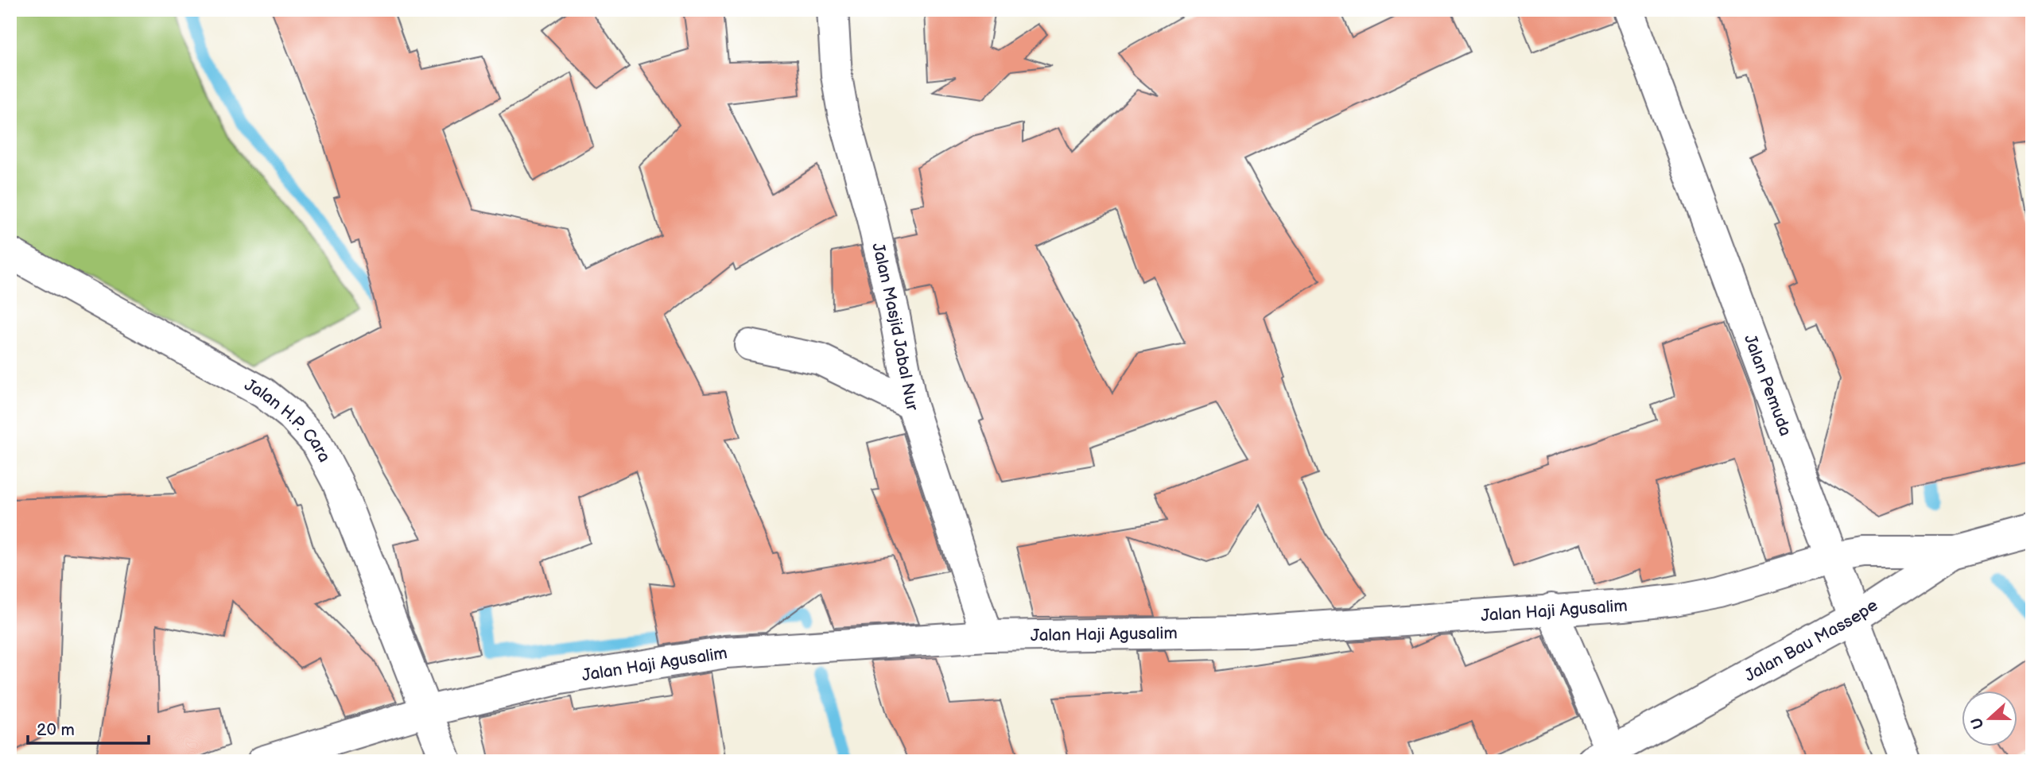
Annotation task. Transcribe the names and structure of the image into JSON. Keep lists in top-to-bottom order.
{
  "streets": {
    "main road": [
      "Jalan Masjid Jabal Nur",
      "Jalan Pemuda",
      "Jalan H.P. Cara",
      "Jalan Haji Agusalim",
      "Jalan Bau Massepe"
    ]
  },
  "crossings": [
    ["Jalan Masjid Jabal Nur", "Jalan Haji Agusalim"],
    ["Jalan Pemuda", "Jalan Haji Agusalim"],
    ["Jalan Pemuda", "Jalan Bau Massepe"],
    ["Jalan H.P. Cara", "Jalan Haji Agusalim"],
    ["Jalan Haji Agusalim", "Jalan Bau Massepe"]
  ],
  "scale_bar": "20 m",
  "north": "left"
}
